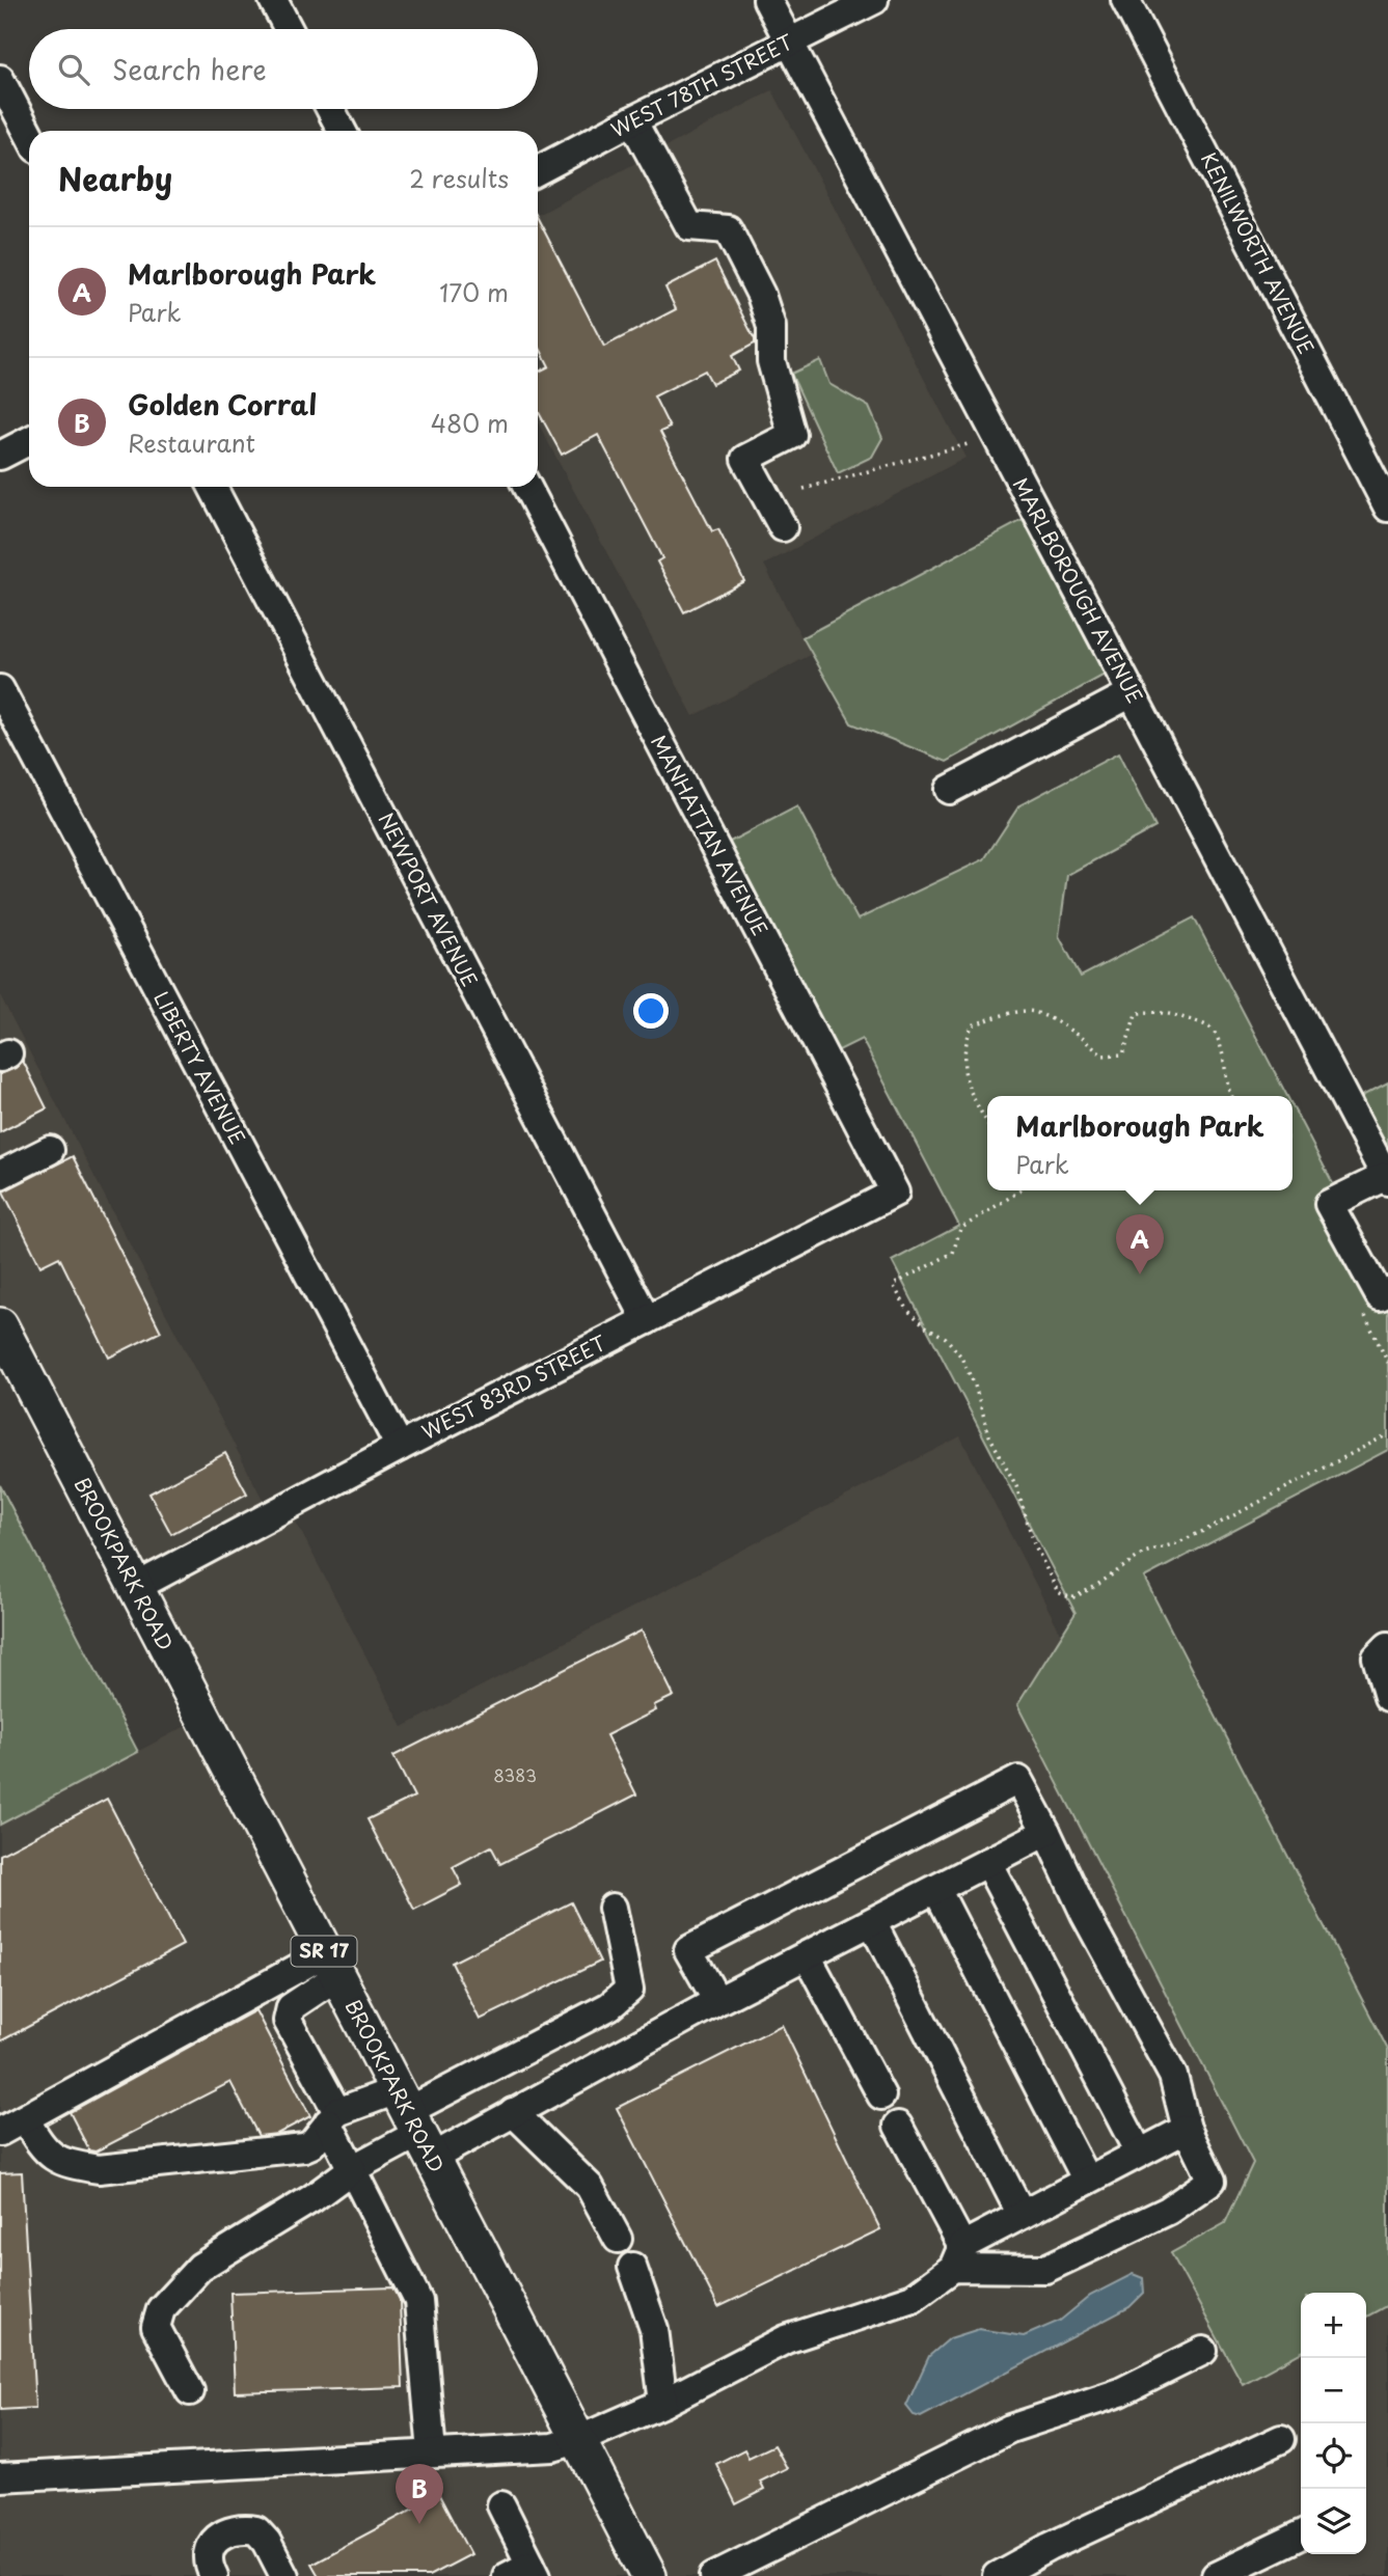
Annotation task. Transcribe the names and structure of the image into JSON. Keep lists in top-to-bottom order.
{
  "streets": {
    "main road": ["BROOKPARK ROAD", "SR 17"],
    "street": [
      "WEST 78TH STREET",
      "KENILWORTH AVENUE",
      "MARLBOROUGH AVENUE",
      "MANHATTAN AVENUE",
      "NEWPORT AVENUE",
      "LIBERTY AVENUE",
      "WEST 83RD STREET"
    ]
  },
  "crossings": [
    ["WEST 78TH STREET", "MARLBOROUGH AVENUE"],
    ["MANHATTAN AVENUE", "WEST 83RD STREET"],
    ["NEWPORT AVENUE", "WEST 83RD STREET"],
    ["LIBERTY AVENUE", "WEST 83RD STREET"],
    ["WEST 83RD STREET", "BROOKPARK ROAD"]
  ],
  "house_numbers": ["8383"],
  "page": {
    "search": "Search here",
    "heading": ["Nearby", "2 results"],
    "list": [
      {
        "mark": "A",
        "name": "Marlborough Park",
        "note": "Park",
        "value": "170 m"
      },
      {
        "mark": "B",
        "name": "Golden Corral",
        "note": "Restaurant",
        "value": "480 m"
      }
    ],
    "popup": ["Marlborough Park", "Park"],
    "pins": ["A", "B"],
    "map_buttons": ["+", "−"]
  }
}
